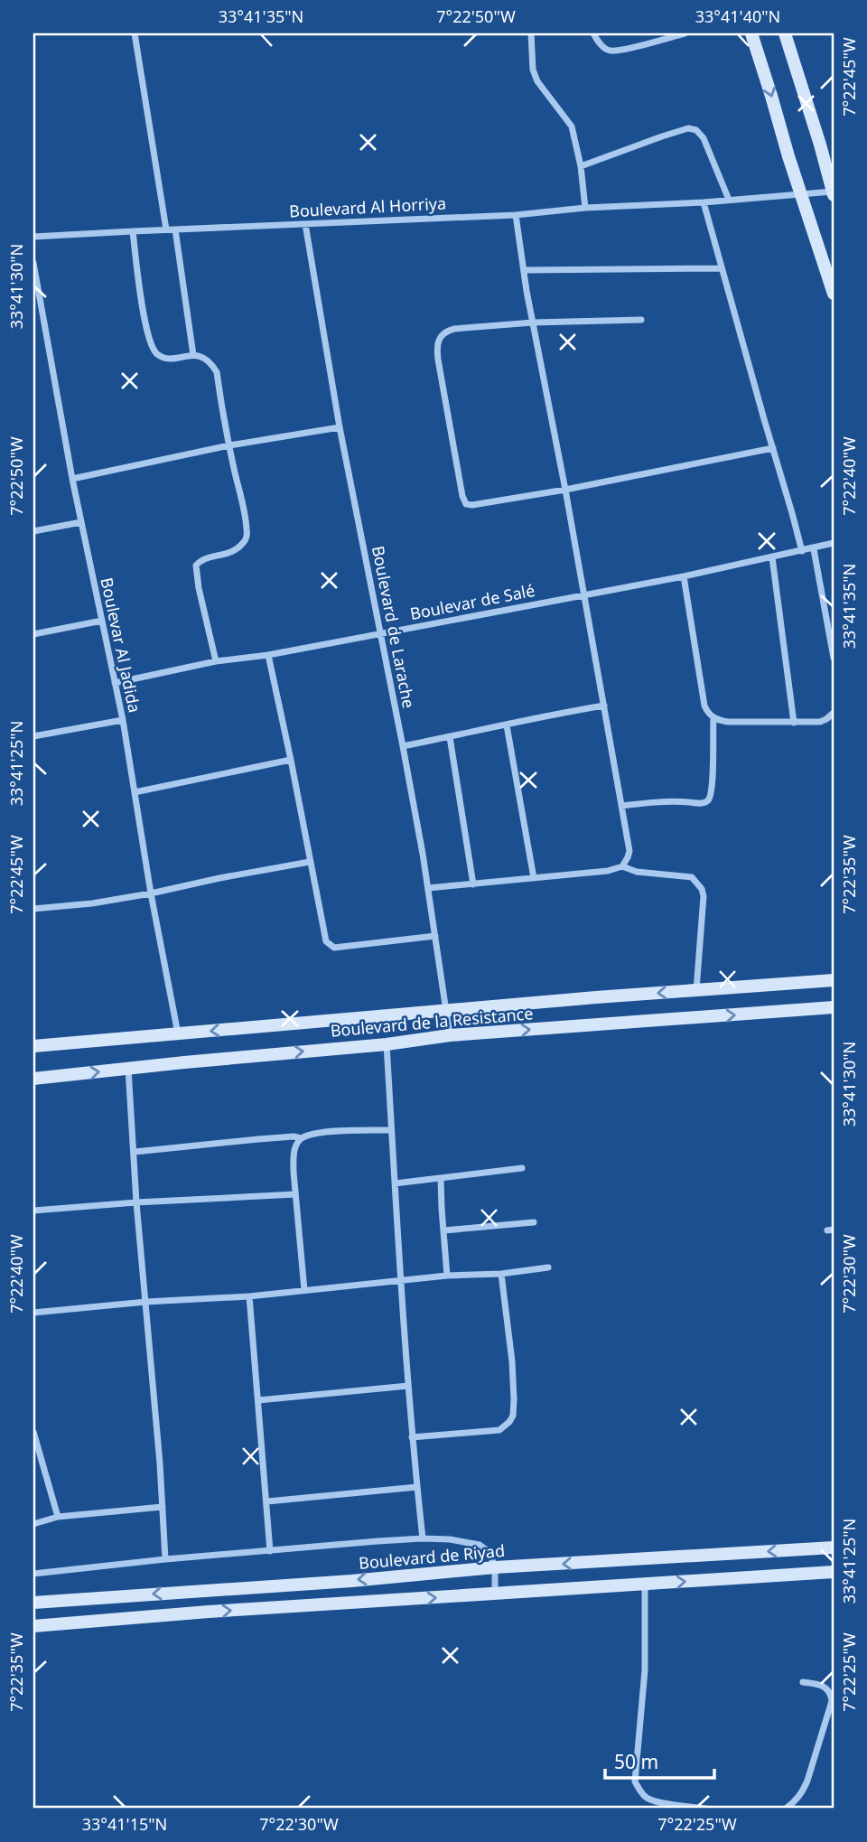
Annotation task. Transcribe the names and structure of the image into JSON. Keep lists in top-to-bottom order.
{
  "streets": {
    "main road": ["Boulevard de la Resistance", "Boulevard de Riyad"],
    "street": [
      "Boulevard Al Horriya",
      "Boulevar de Salé",
      "Boulevard de Larache",
      "Boulevar Al Jadida"
    ]
  },
  "crossings": [
    ["Boulevard Al Horriya", "Boulevard de Larache"],
    ["Boulevar de Salé", "Boulevard de Larache"],
    ["Boulevar de Salé", "Boulevar Al Jadida"],
    ["Boulevard de Larache", "Boulevard de la Resistance"],
    ["Boulevar Al Jadida", "Boulevard de la Resistance"]
  ],
  "scale_bar": "50 m",
  "coordinates": [
    "33°41'35\"N",
    "7°22'50\"W",
    "33°41'40\"N",
    "7°22'45\"W",
    "33°41'30\"N",
    "7°22'40\"W",
    "33°41'25\"N",
    "7°22'35\"W",
    "7°22'30\"W",
    "7°22'25\"W",
    "33°41'15\"N"
  ]
}
